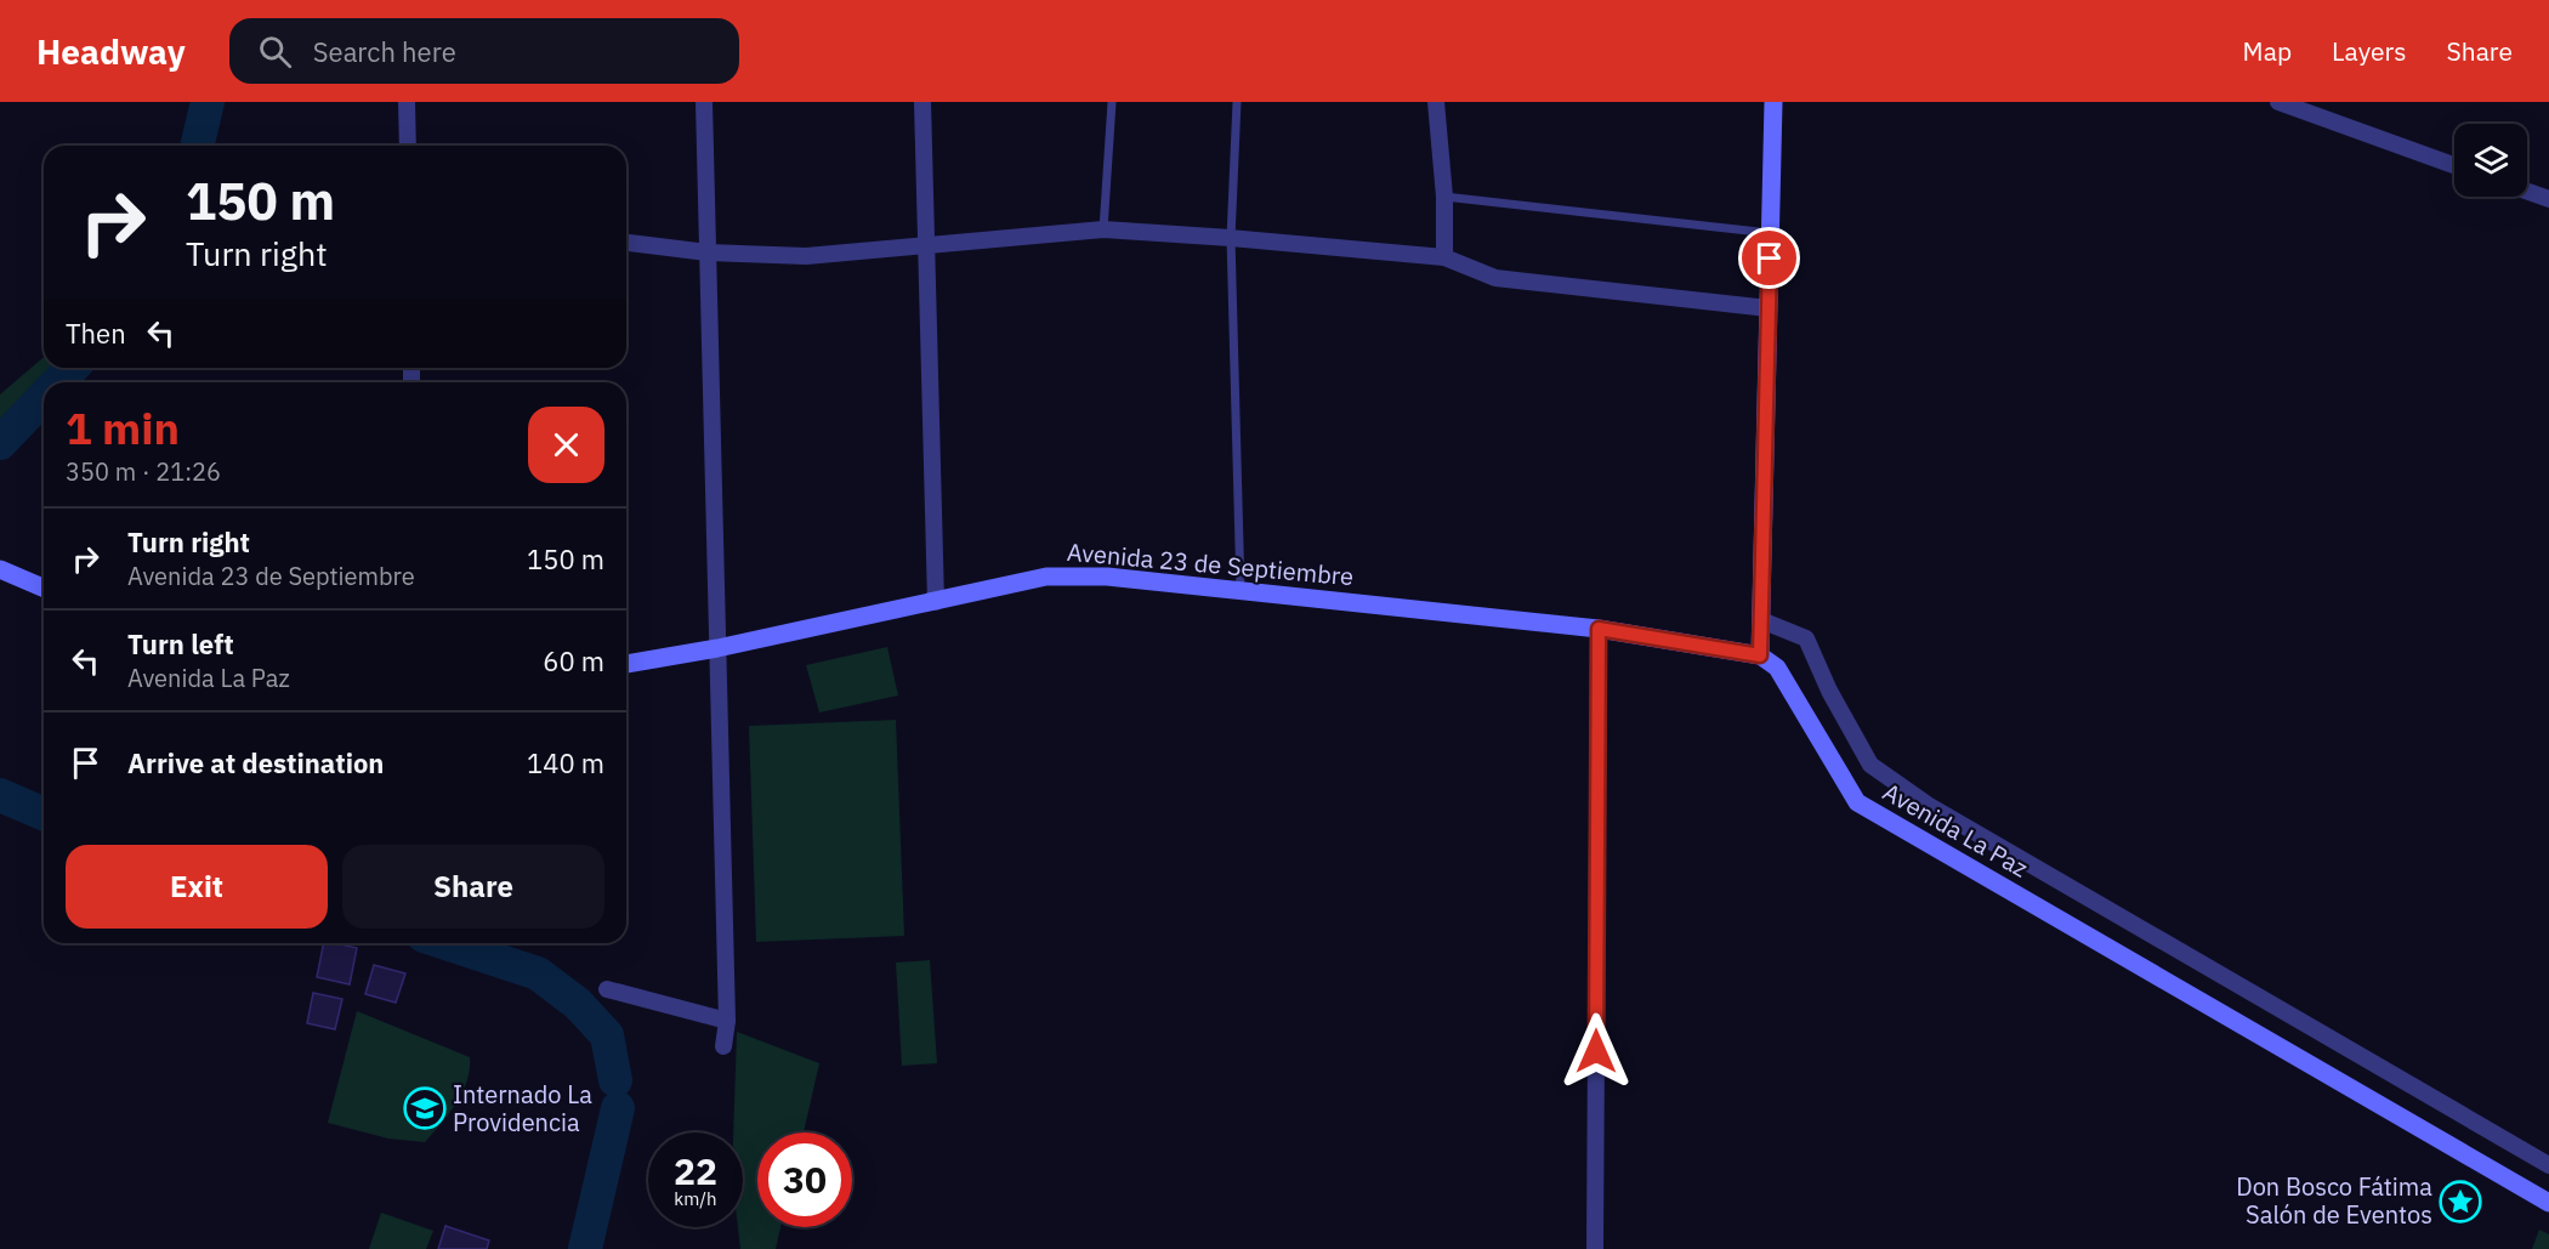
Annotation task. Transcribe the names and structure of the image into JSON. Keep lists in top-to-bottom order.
{
  "streets": {
    "main road": ["Avenida 23 de Septiembre", "Avenida La Paz"]
  },
  "crossings": [
    ["Avenida 23 de Septiembre", "Avenida La Paz"]
  ],
  "places": {
    "school or university": ["Internado La Providencia"],
    "place": ["Don Bosco Fátima Salón de Eventos"]
  },
  "page": {
    "header": "Headway",
    "search": "Search here",
    "nav": ["Map", "Layers", "Share"],
    "turn": ["150 m", "Turn right"],
    "then": "Then",
    "heading": ["1 min", "350 m · 21:26"],
    "list": [
      {
        "name": "Turn right",
        "note": "Avenida 23 de Septiembre",
        "value": "150 m"
      },
      {
        "name": "Turn left",
        "note": "Avenida La Paz",
        "value": "60 m"
      },
      {
        "name": "Arrive at destination",
        "value": "140 m"
      }
    ],
    "buttons": ["Exit", "Share"],
    "speed": "22 km/h",
    "limit": "30"
  }
}
